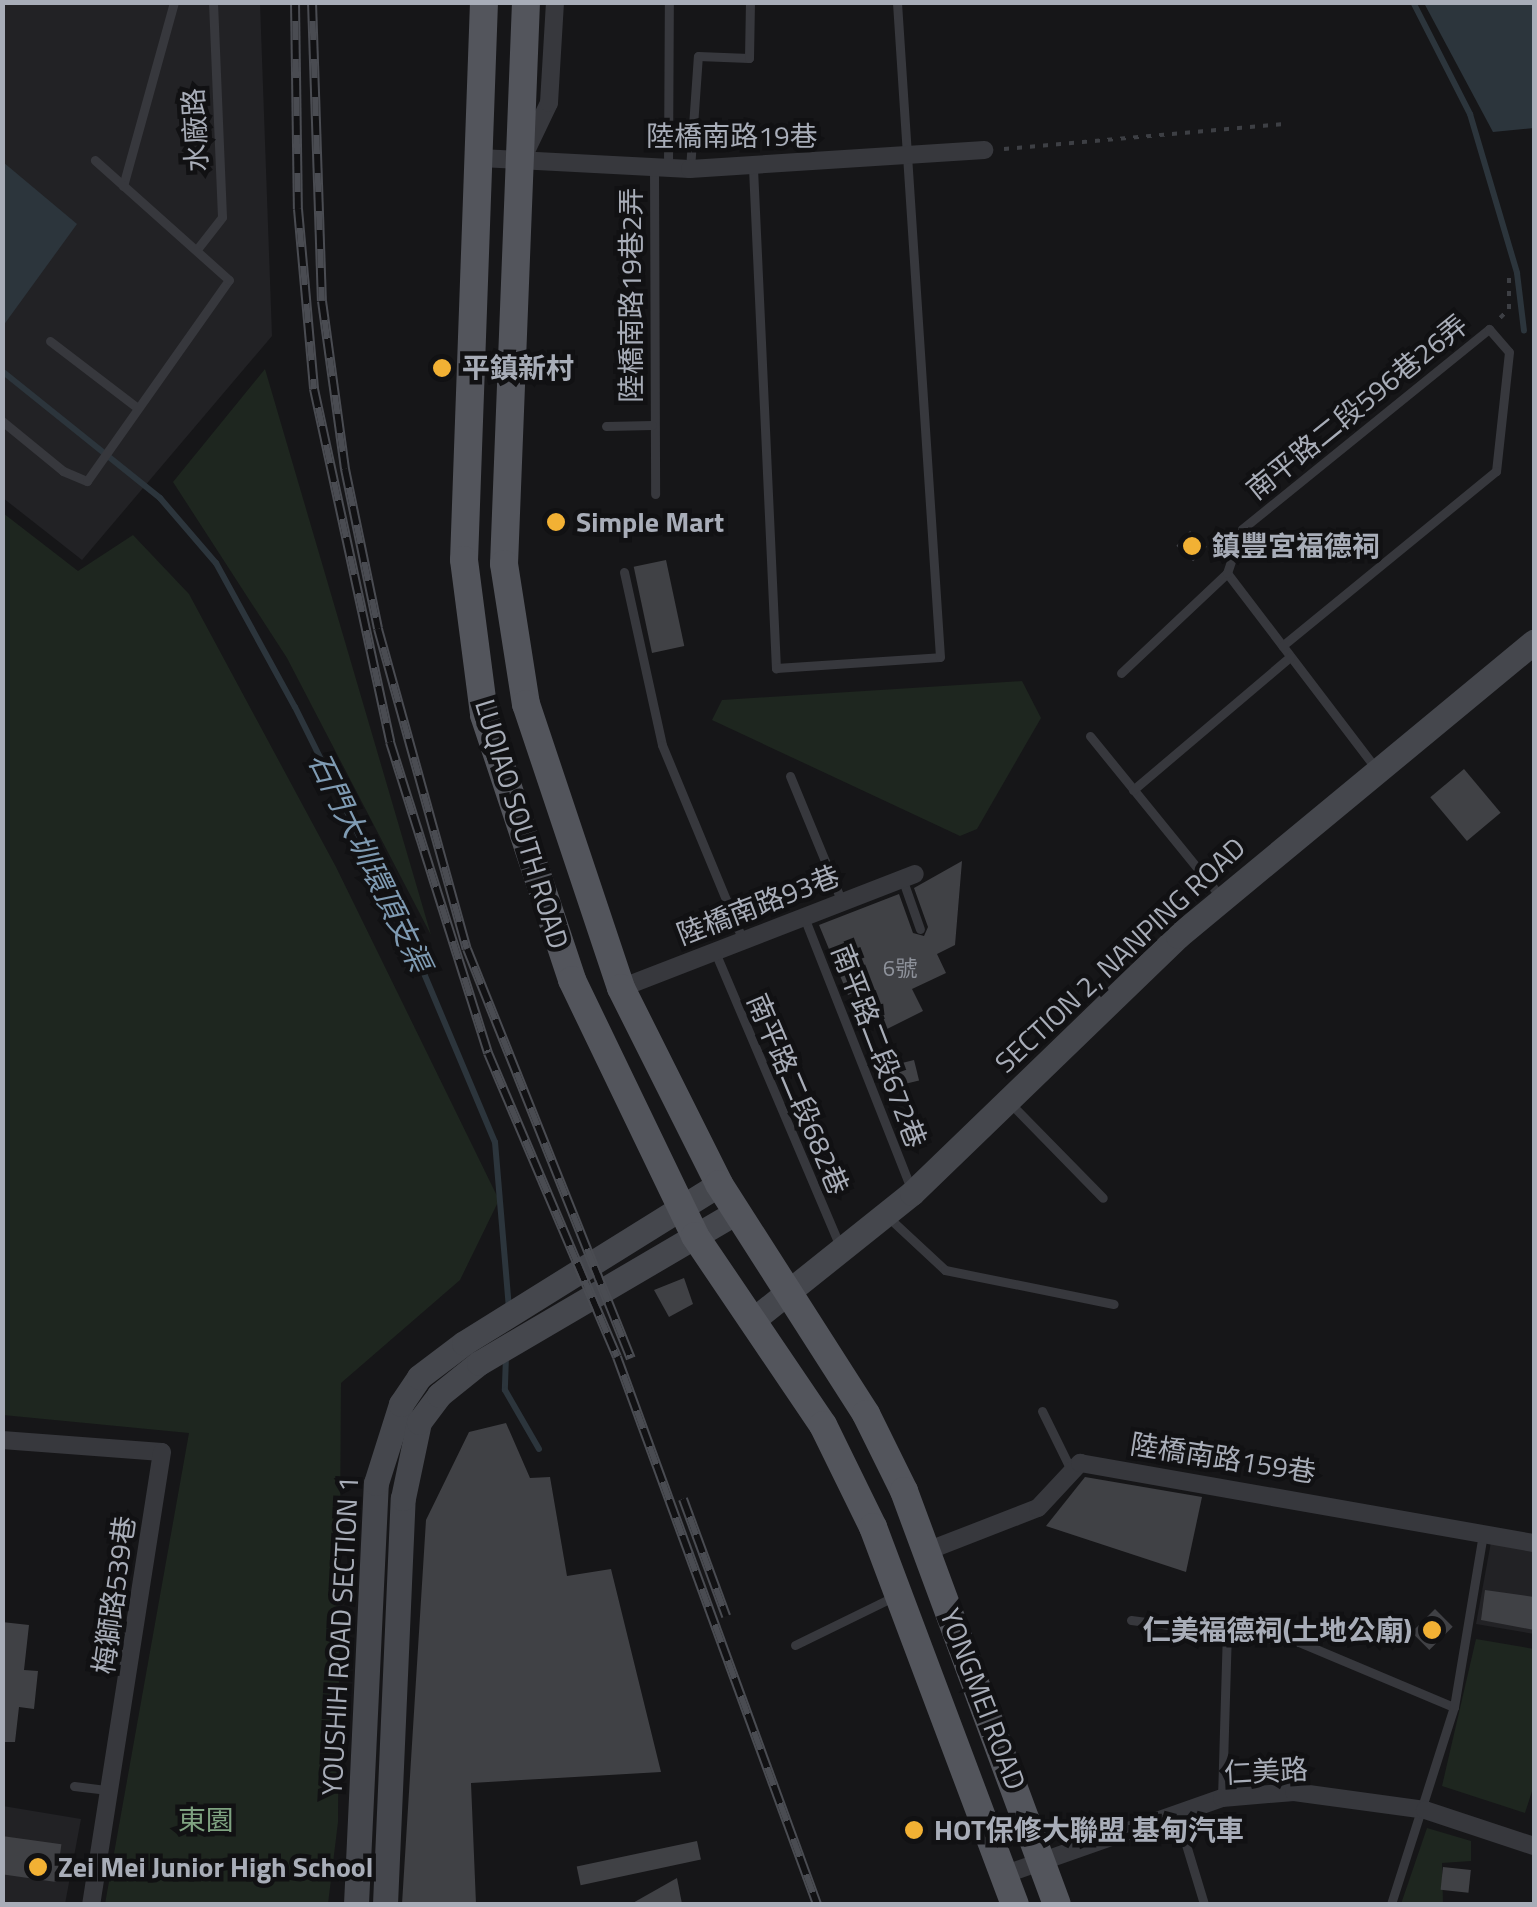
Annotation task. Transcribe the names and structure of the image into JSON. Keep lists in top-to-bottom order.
{
  "streets": {
    "main road": ["LUQIAO SOUTH ROAD", "YONGMEI ROAD"],
    "street": [
      "陸橋南路19巷",
      "陸橋南路93巷",
      "SECTION 2, NANPING ROAD",
      "陸橋南路159巷",
      "梅獅路539巷",
      "YOUSHIH ROAD SECTION 1",
      "仁美路"
    ],
    "lane": [
      "水廠路",
      "陸橋南路19巷2弄",
      "南平路二段596巷26弄",
      "南平路二段672巷",
      "南平路二段682巷"
    ]
  },
  "crossings": [
    ["陸橋南路19巷", "陸橋南路19巷2弄"],
    ["陸橋南路19巷", "LUQIAO SOUTH ROAD"],
    ["LUQIAO SOUTH ROAD", "陸橋南路93巷"],
    ["LUQIAO SOUTH ROAD", "SECTION 2, NANPING ROAD"],
    ["LUQIAO SOUTH ROAD", "YOUSHIH ROAD SECTION 1"],
    ["LUQIAO SOUTH ROAD", "YONGMEI ROAD"],
    ["陸橋南路93巷", "南平路二段672巷"],
    ["陸橋南路93巷", "南平路二段682巷"],
    ["SECTION 2, NANPING ROAD", "南平路二段672巷"],
    ["SECTION 2, NANPING ROAD", "南平路二段682巷"],
    ["YONGMEI ROAD", "仁美路"]
  ],
  "water": ["石門大圳環頂支渠"],
  "parks": ["東園"],
  "places": [
    "平鎮新村",
    "Simple Mart",
    "鎮豐宮福德祠",
    "仁美福德祠(土地公廟)",
    "HOT保修大聯盟 基甸汽車",
    "Zei Mei Junior High School"
  ],
  "house_numbers": ["6號"]
}
